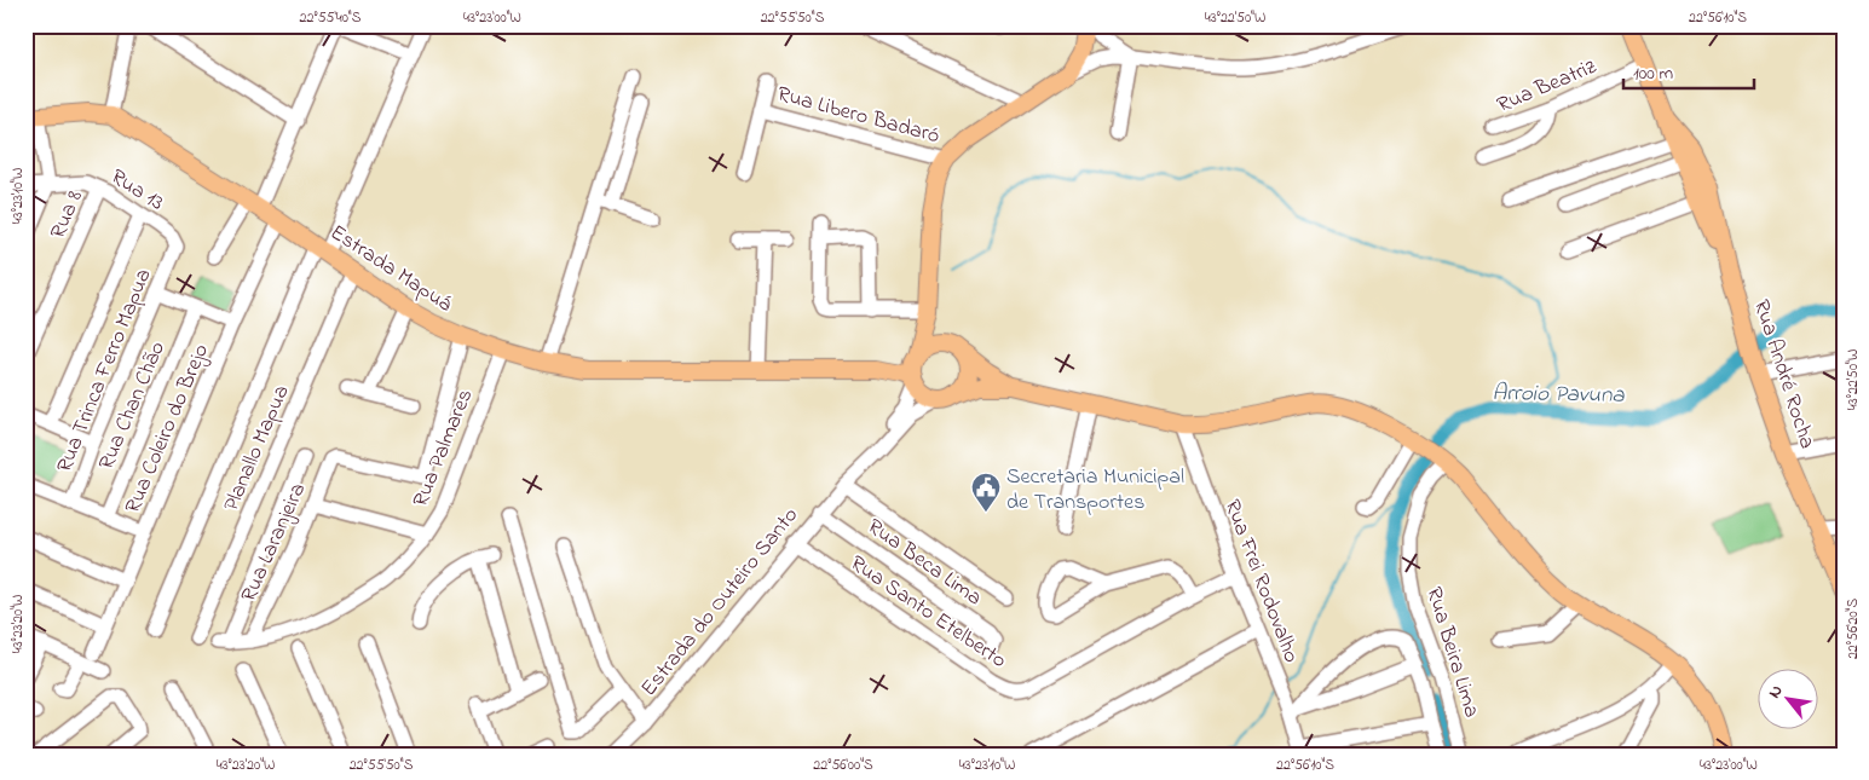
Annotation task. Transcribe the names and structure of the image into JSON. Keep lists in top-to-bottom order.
{
  "streets": {
    "main road": ["Estrada Mapuá", "Rua André Rocha"],
    "street": [
      "Rua Beatriz",
      "Rua Libero Badaró",
      "Rua 13",
      "Rua 8",
      "Rua Trinca Ferro Mapua",
      "Rua Chan Chão",
      "Rua Coleiro do Brejo",
      "Planallo Mapua",
      "Rua Palmares",
      "Rua Laranjeira",
      "Rua Beca Lima",
      "Rua Frei Rodovalho",
      "Estrada do Outeiro Santo",
      "Rua Santo Etelberto",
      "Rua Beira Lima"
    ]
  },
  "crossings": [
    ["Rua Beatriz", "Rua André Rocha"],
    ["Rua 13", "Rua 8"],
    ["Rua 13", "Rua Trinca Ferro Mapua"],
    ["Estrada Mapuá", "Rua Coleiro do Brejo"],
    ["Estrada Mapuá", "Planallo Mapua"],
    ["Estrada Mapuá", "Rua Palmares"],
    ["Estrada Mapuá", "Rua Laranjeira"],
    ["Estrada Mapuá", "Estrada do Outeiro Santo"],
    ["Rua Palmares", "Rua Laranjeira"],
    ["Rua Beca Lima", "Estrada do Outeiro Santo"],
    ["Rua Frei Rodovalho", "Rua Santo Etelberto"],
    ["Estrada do Outeiro Santo", "Rua Santo Etelberto"]
  ],
  "water": ["Arroio Pavuna"],
  "places": {
    "public building": ["Secretaria Municipal de Transportes"]
  },
  "scale_bar": "100 m",
  "north": "top left",
  "coordinates": [
    "22°55'40\"S",
    "43°23'00\"W",
    "22°55'50\"S",
    "43°22'50\"W",
    "22°56'10\"S",
    "43°23'10\"W",
    "43°23'20\"W",
    "22°56'20\"S",
    "22°56'00\"S"
  ]
}
